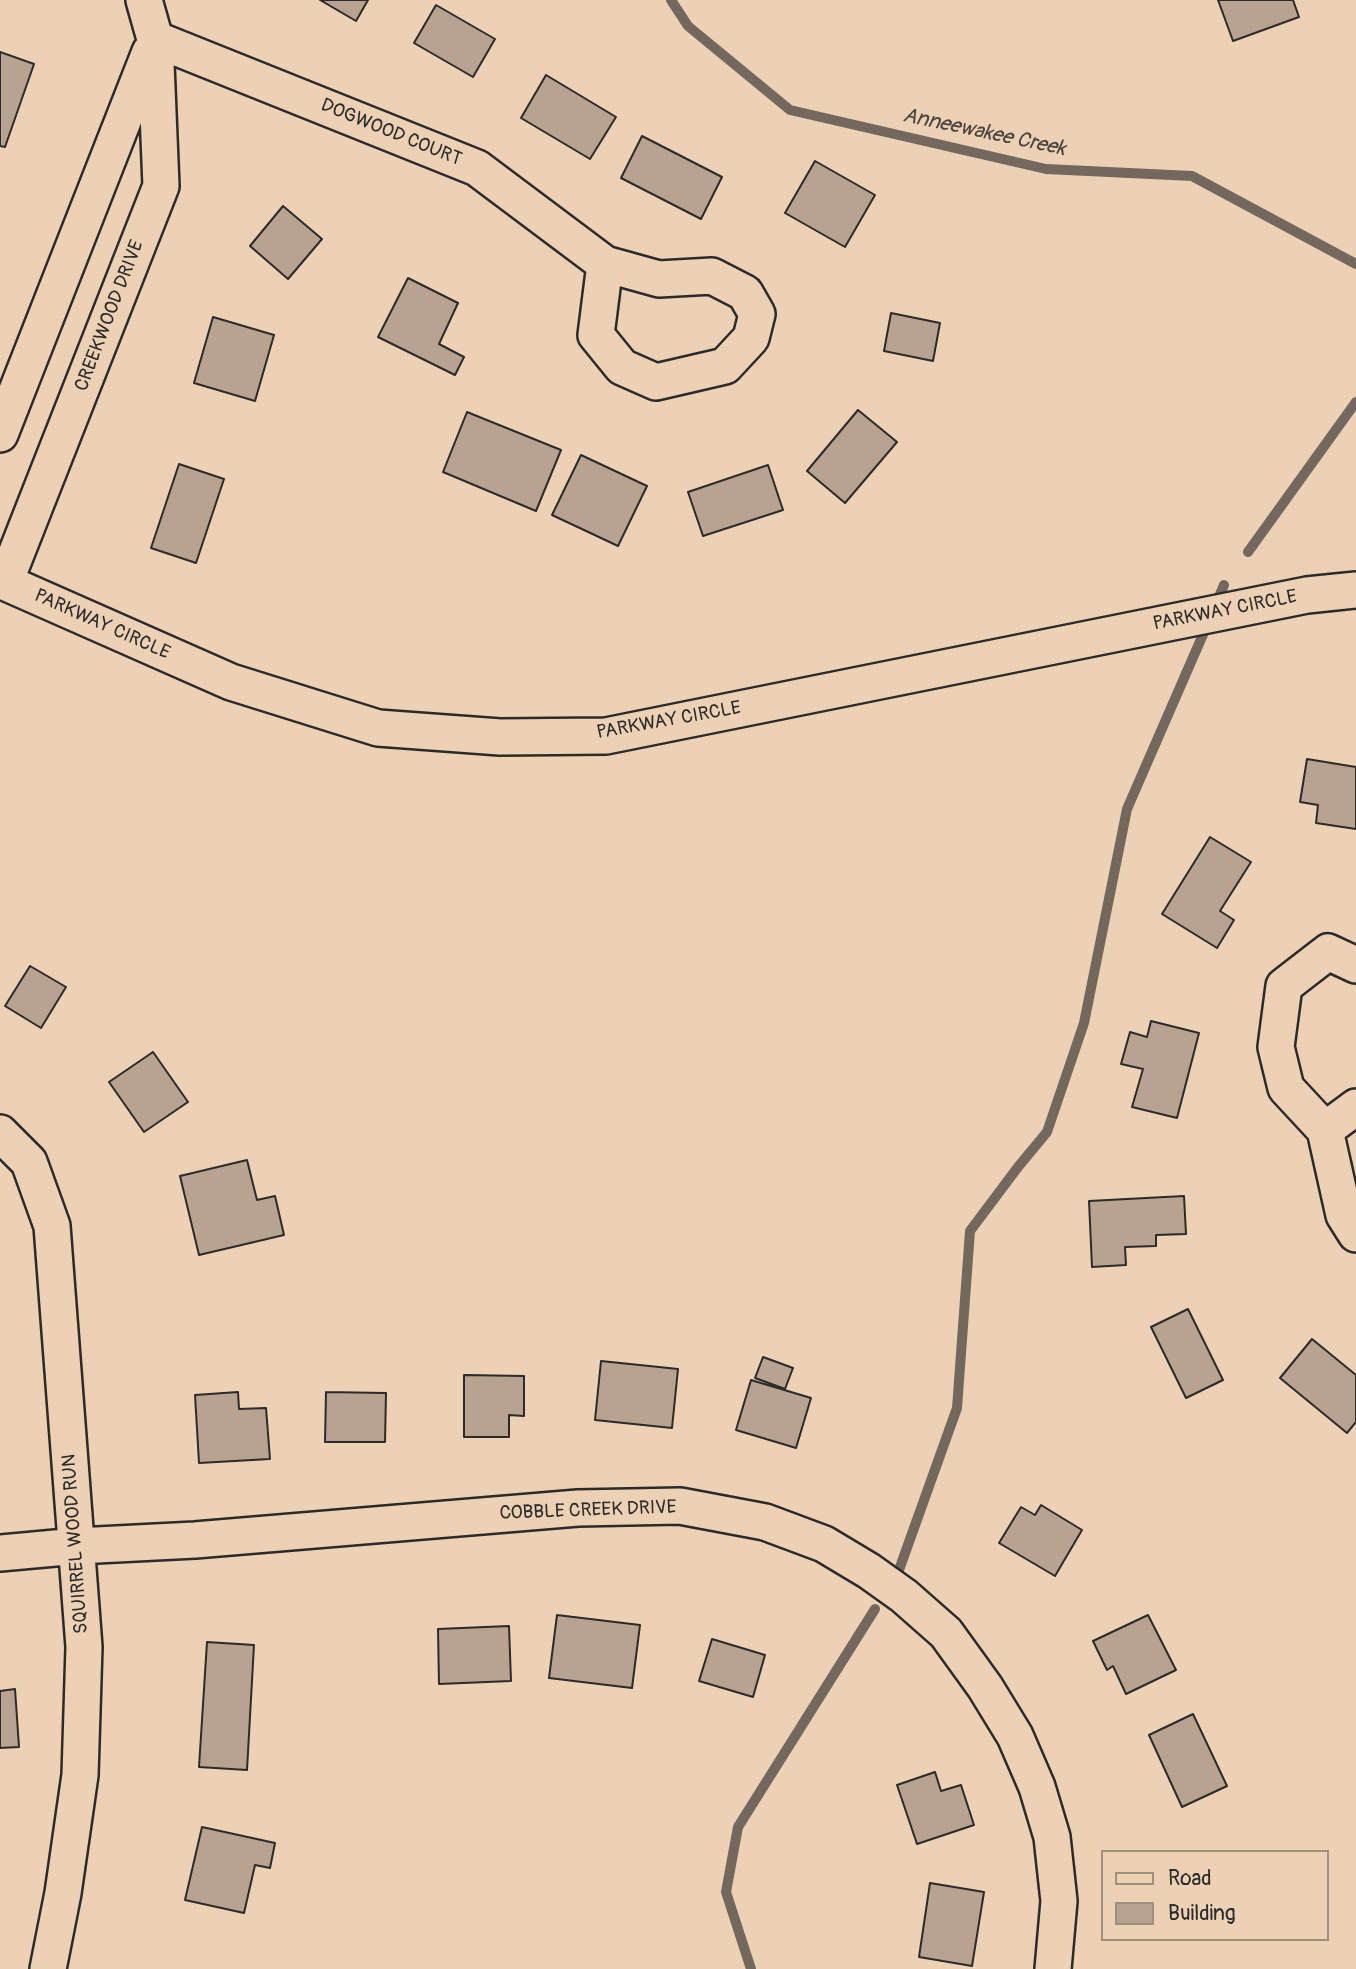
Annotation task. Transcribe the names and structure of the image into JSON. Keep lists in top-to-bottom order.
{
  "streets": {
    "street": [
      "DOGWOOD COURT",
      "CREEKWOOD DRIVE",
      "PARKWAY CIRCLE",
      "COBBLE CREEK DRIVE",
      "SQUIRREL WOOD RUN"
    ]
  },
  "crossings": [
    ["DOGWOOD COURT", "CREEKWOOD DRIVE"],
    ["CREEKWOOD DRIVE", "PARKWAY CIRCLE"],
    ["COBBLE CREEK DRIVE", "SQUIRREL WOOD RUN"]
  ],
  "water": ["Anneewakee Creek"],
  "legend": ["Road", "Building"]
}
